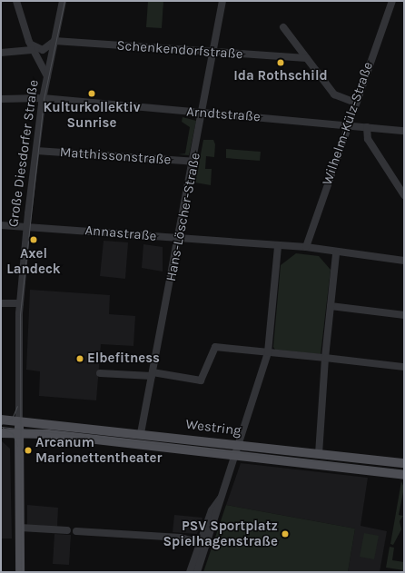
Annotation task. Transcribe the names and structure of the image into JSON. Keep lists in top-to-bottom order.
{
  "streets": {
    "main road": ["Große Diesdorfer Straße", "Westring"],
    "street": [
      "Schenkendorfstraße",
      "Arndtstraße",
      "Wilhelm-Külz-Straße",
      "Matthissonstraße",
      "Hans-Löscher-Straße",
      "Annastraße"
    ]
  },
  "crossings": [
    ["Schenkendorfstraße", "Große Diesdorfer Straße"],
    ["Schenkendorfstraße", "Hans-Löscher-Straße"],
    ["Arndtstraße", "Wilhelm-Külz-Straße"],
    ["Arndtstraße", "Große Diesdorfer Straße"],
    ["Arndtstraße", "Hans-Löscher-Straße"],
    ["Wilhelm-Külz-Straße", "Annastraße"],
    ["Große Diesdorfer Straße", "Matthissonstraße"],
    ["Große Diesdorfer Straße", "Annastraße"],
    ["Große Diesdorfer Straße", "Westring"],
    ["Matthissonstraße", "Hans-Löscher-Straße"],
    ["Hans-Löscher-Straße", "Annastraße"],
    ["Hans-Löscher-Straße", "Westring"]
  ],
  "places": [
    "Ida Rothschild",
    "Kulturkollektiv Sunrise",
    "Axel Landeck",
    "Elbefitness",
    "Arcanum Marionettentheater",
    "PSV Sportplatz Spielhagenstraße"
  ]
}
